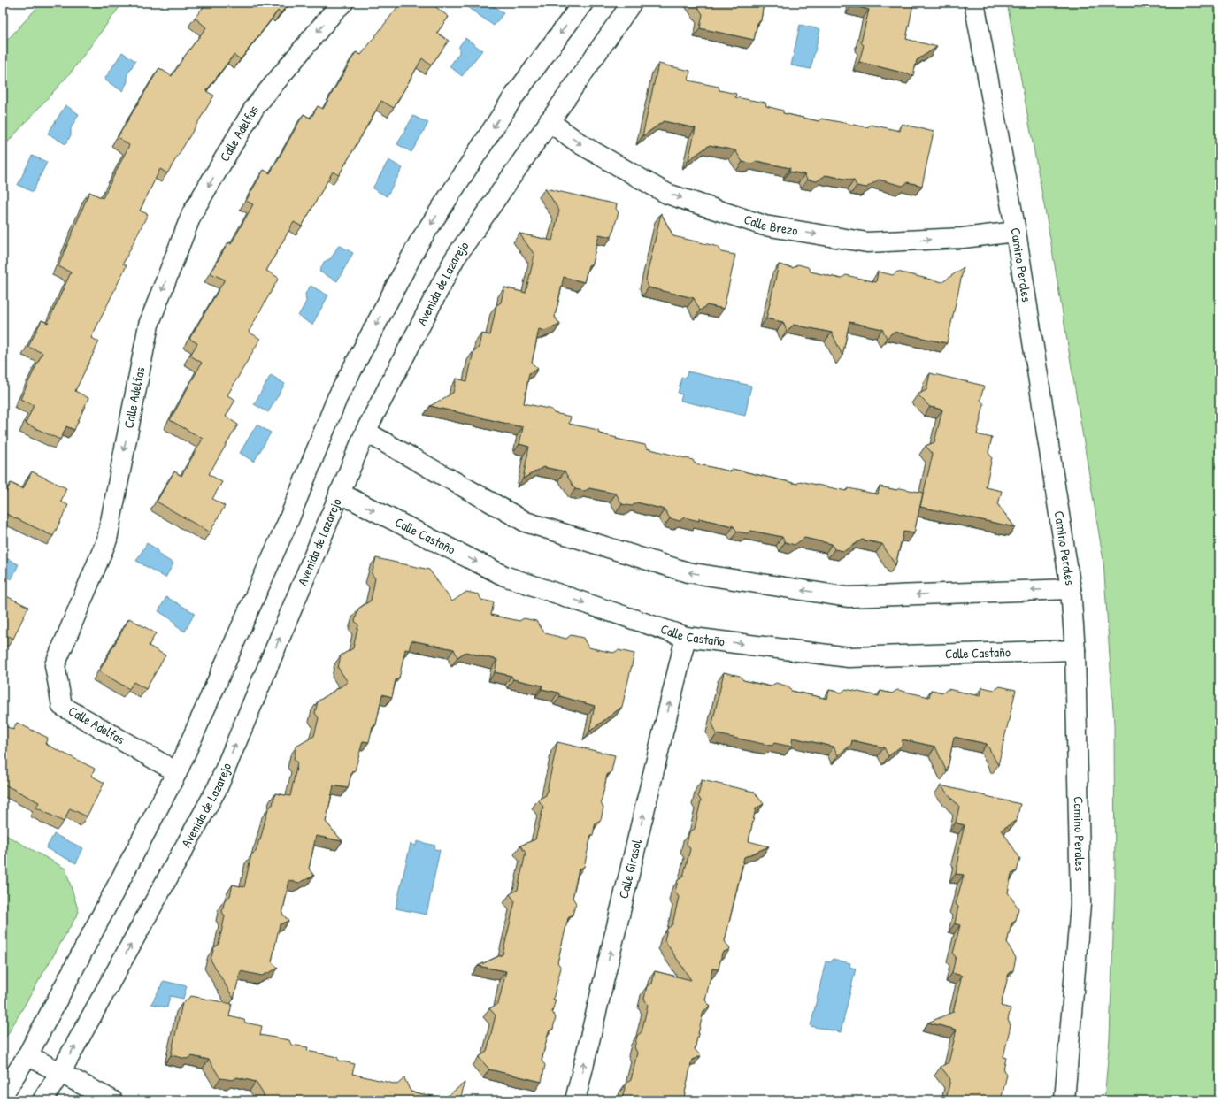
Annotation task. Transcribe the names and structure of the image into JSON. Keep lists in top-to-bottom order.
{
  "streets": {
    "street": [
      "Calle Adelfas",
      "Calle Brezo",
      "Camino Perales",
      "Avenida de Lazarejo",
      "Calle Castaño",
      "Calle Girasol"
    ]
  },
  "crossings": [
    ["Calle Brezo", "Camino Perales"],
    ["Calle Brezo", "Avenida de Lazarejo"],
    ["Camino Perales", "Calle Castaño"],
    ["Avenida de Lazarejo", "Calle Castaño"],
    ["Calle Castaño", "Calle Girasol"]
  ],
  "one_way": ["Calle Brezo", "Calle Girasol"]
}
